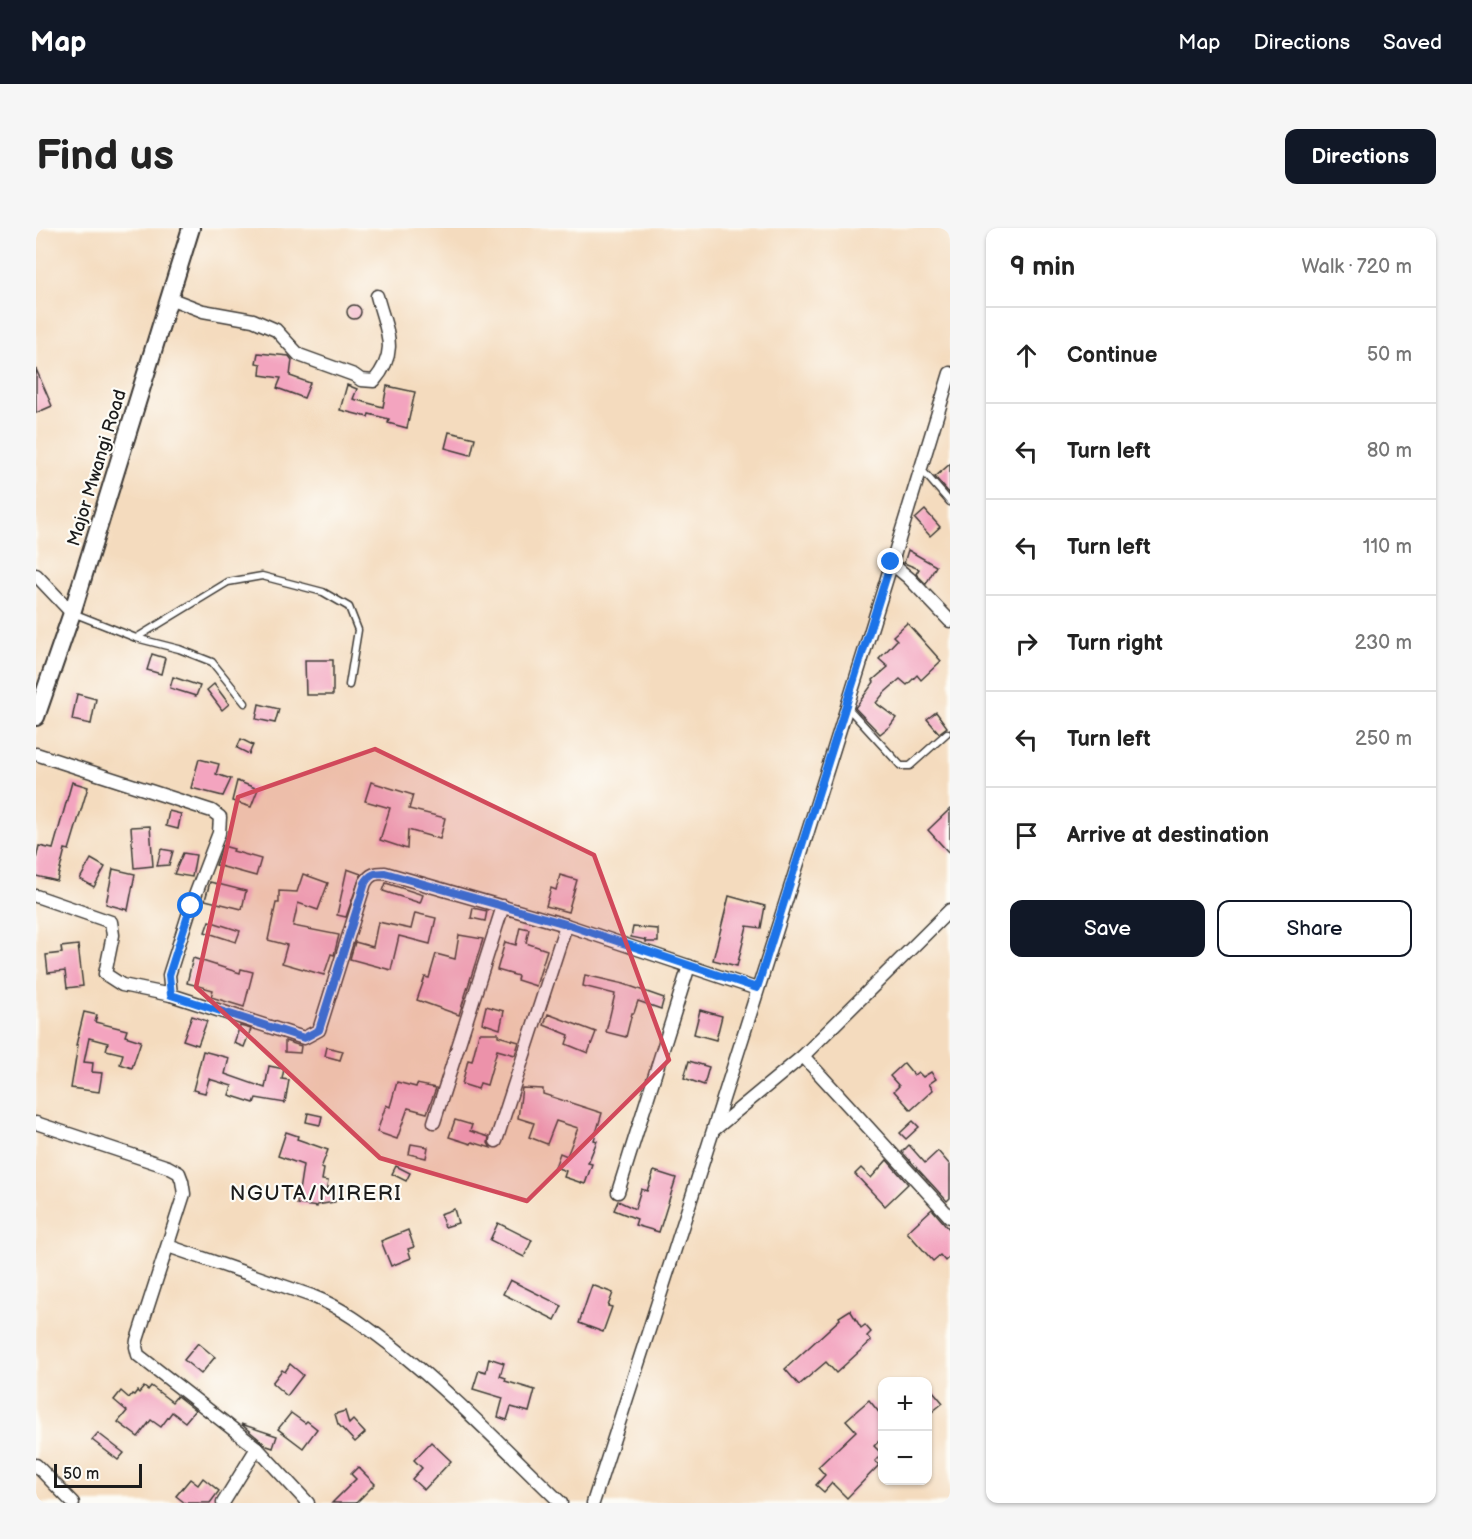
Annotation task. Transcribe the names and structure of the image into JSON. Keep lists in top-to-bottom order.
{
  "streets": {
    "street": ["Major Mwangi Road"]
  },
  "districts": ["NGUTA/MIRERI"],
  "scale_bar": "50 m",
  "page": {
    "header": "Map",
    "nav": ["Map", "Directions", "Saved"],
    "buttons": [
      "Directions",
      ["Save", "Share"]
    ],
    "title": "Find us",
    "heading": ["9 min", "Walk · 720 m"],
    "list": [
      ["Continue", "50 m"],
      ["Turn left", "80 m"],
      ["Turn left", "110 m"],
      ["Turn right", "230 m"],
      ["Turn left", "250 m"],
      "Arrive at destination"
    ],
    "map_buttons": ["+", "−"],
    "scale": "50 m"
  }
}
